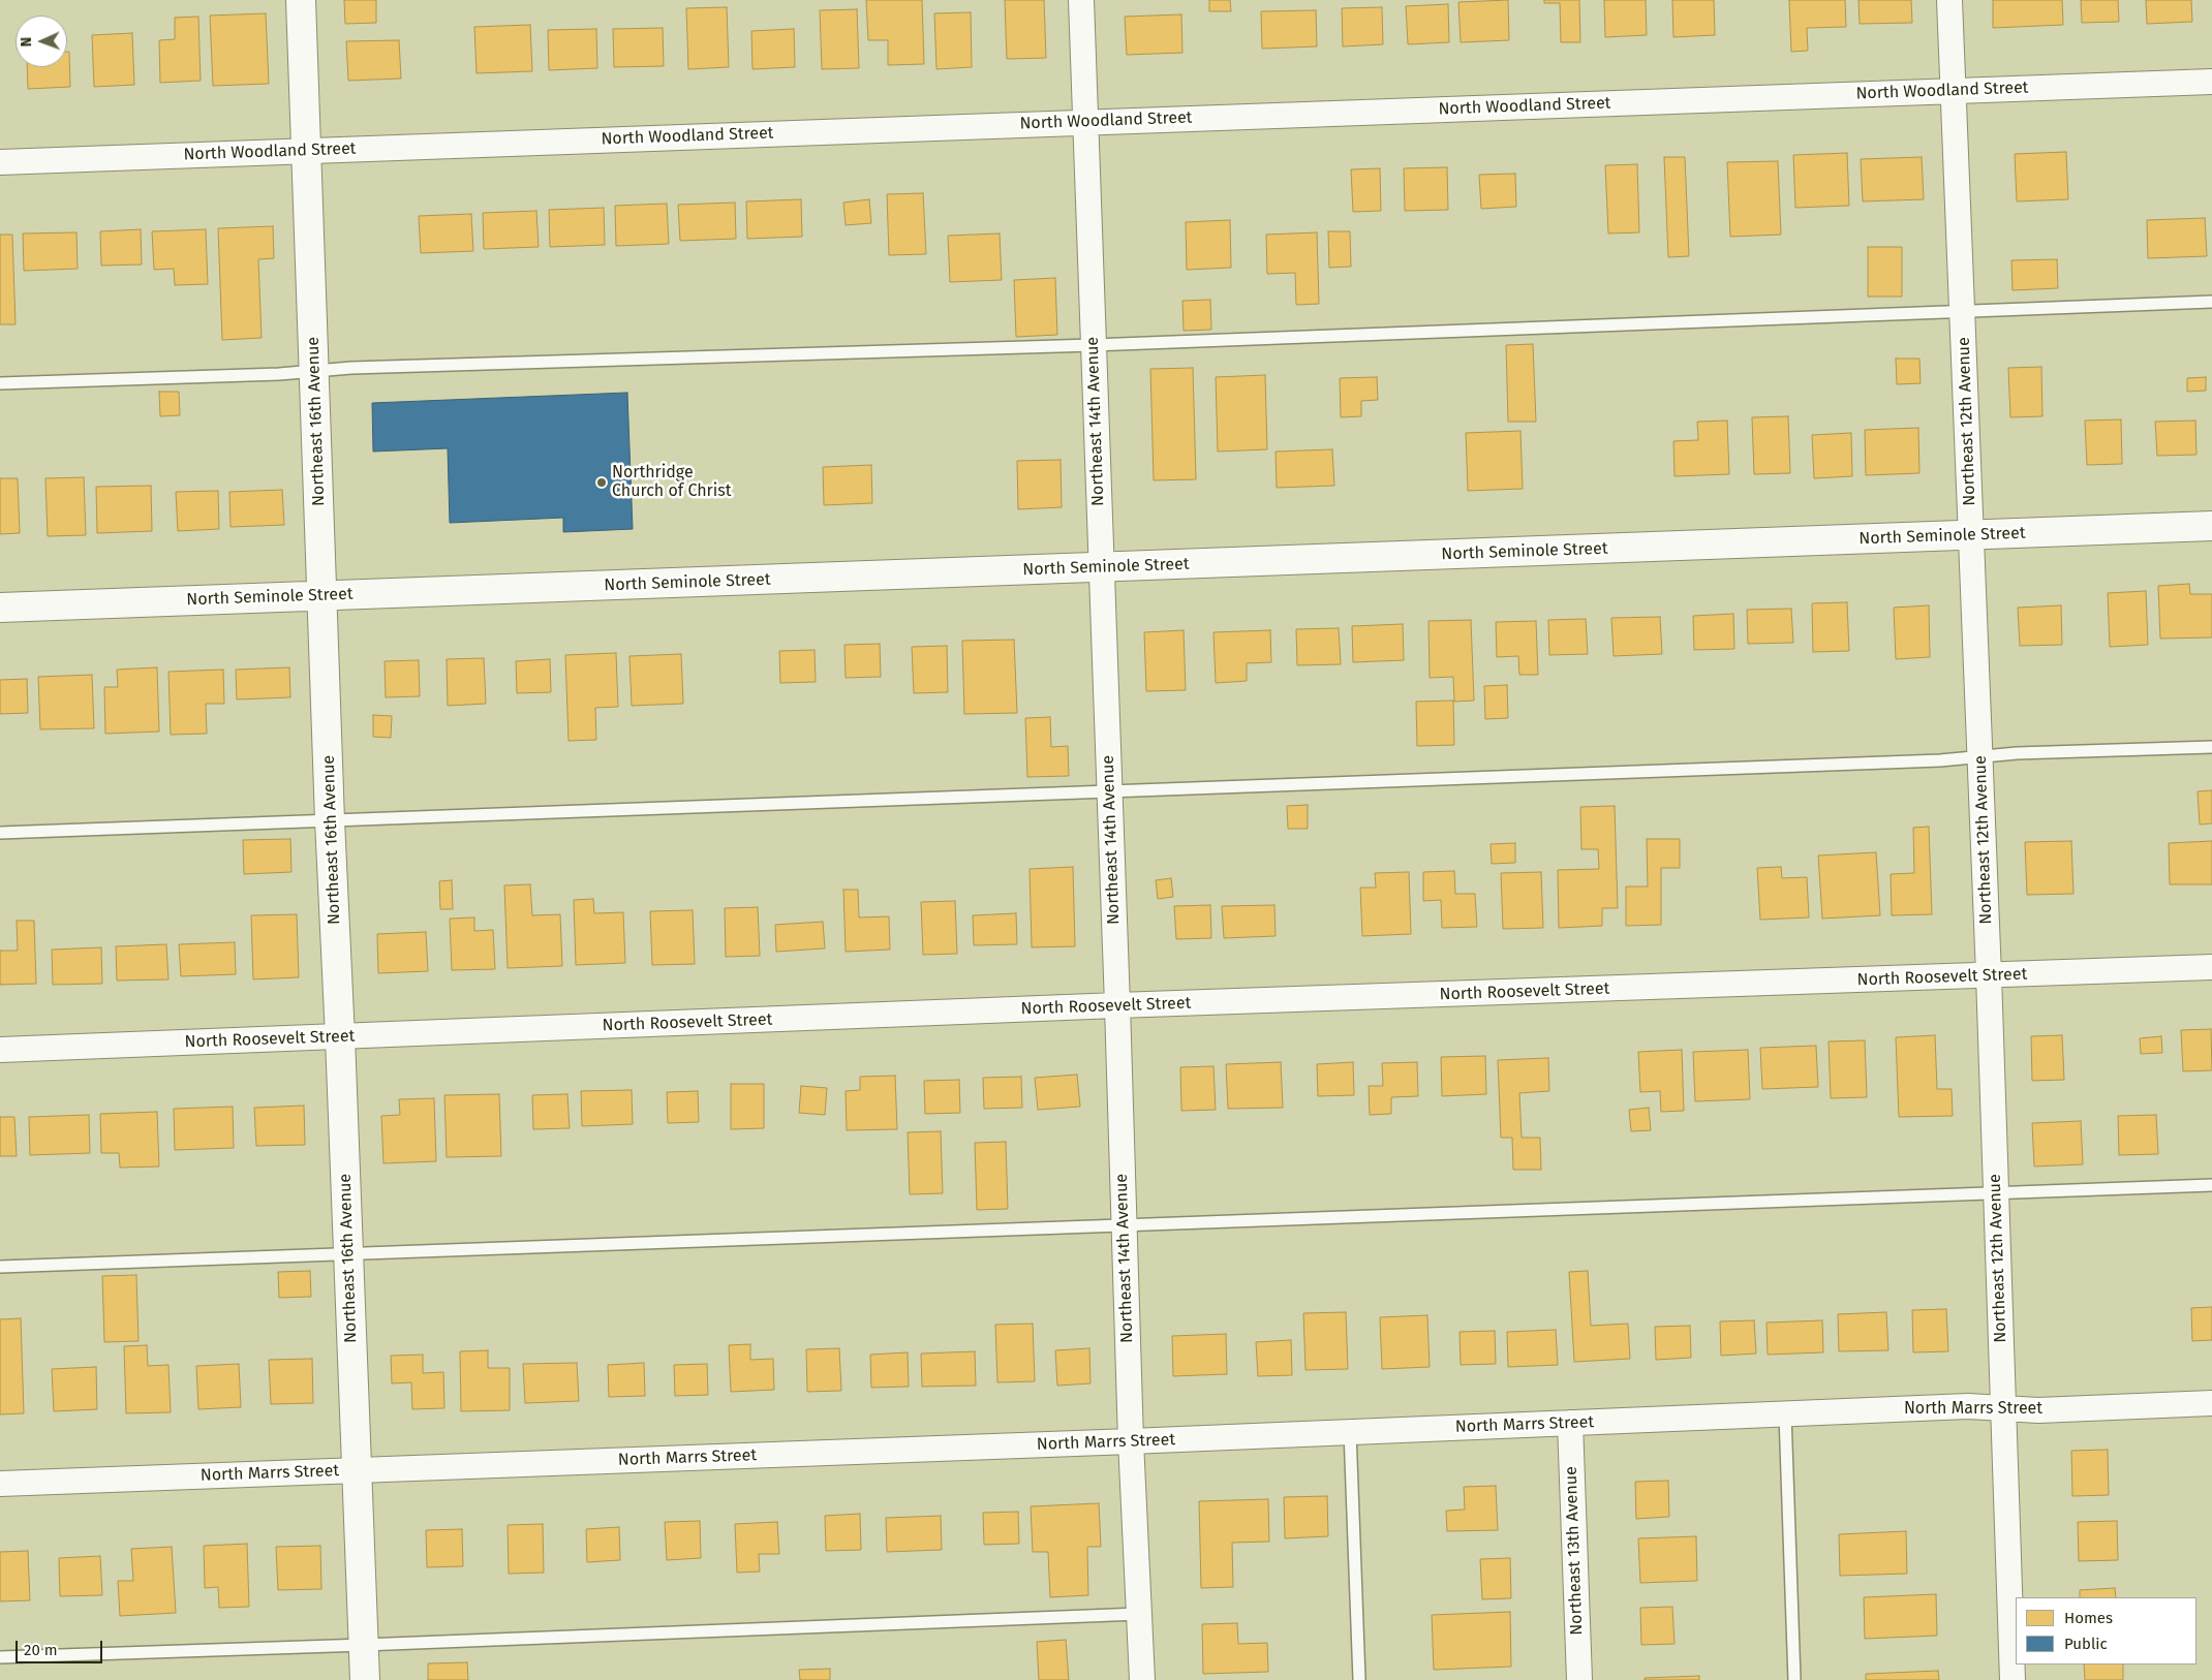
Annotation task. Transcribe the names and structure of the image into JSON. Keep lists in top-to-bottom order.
{
  "streets": {
    "street": [
      "North Woodland Street",
      "Northeast 16th Avenue",
      "Northeast 14th Avenue",
      "Northeast 12th Avenue",
      "North Seminole Street",
      "North Roosevelt Street",
      "North Marrs Street",
      "Northeast 13th Avenue"
    ]
  },
  "crossings": [
    ["North Woodland Street", "Northeast 16th Avenue"],
    ["North Woodland Street", "Northeast 14th Avenue"],
    ["North Woodland Street", "Northeast 12th Avenue"],
    ["Northeast 16th Avenue", "North Seminole Street"],
    ["Northeast 16th Avenue", "North Roosevelt Street"],
    ["Northeast 16th Avenue", "North Marrs Street"],
    ["Northeast 14th Avenue", "North Seminole Street"],
    ["Northeast 14th Avenue", "North Roosevelt Street"],
    ["Northeast 14th Avenue", "North Marrs Street"],
    ["Northeast 12th Avenue", "North Seminole Street"],
    ["Northeast 12th Avenue", "North Roosevelt Street"],
    ["Northeast 12th Avenue", "North Marrs Street"],
    ["North Marrs Street", "Northeast 13th Avenue"]
  ],
  "places": ["Northridge Church of Christ"],
  "legend": ["Homes", "Public"],
  "scale_bar": "20 m",
  "north": "left"
}
